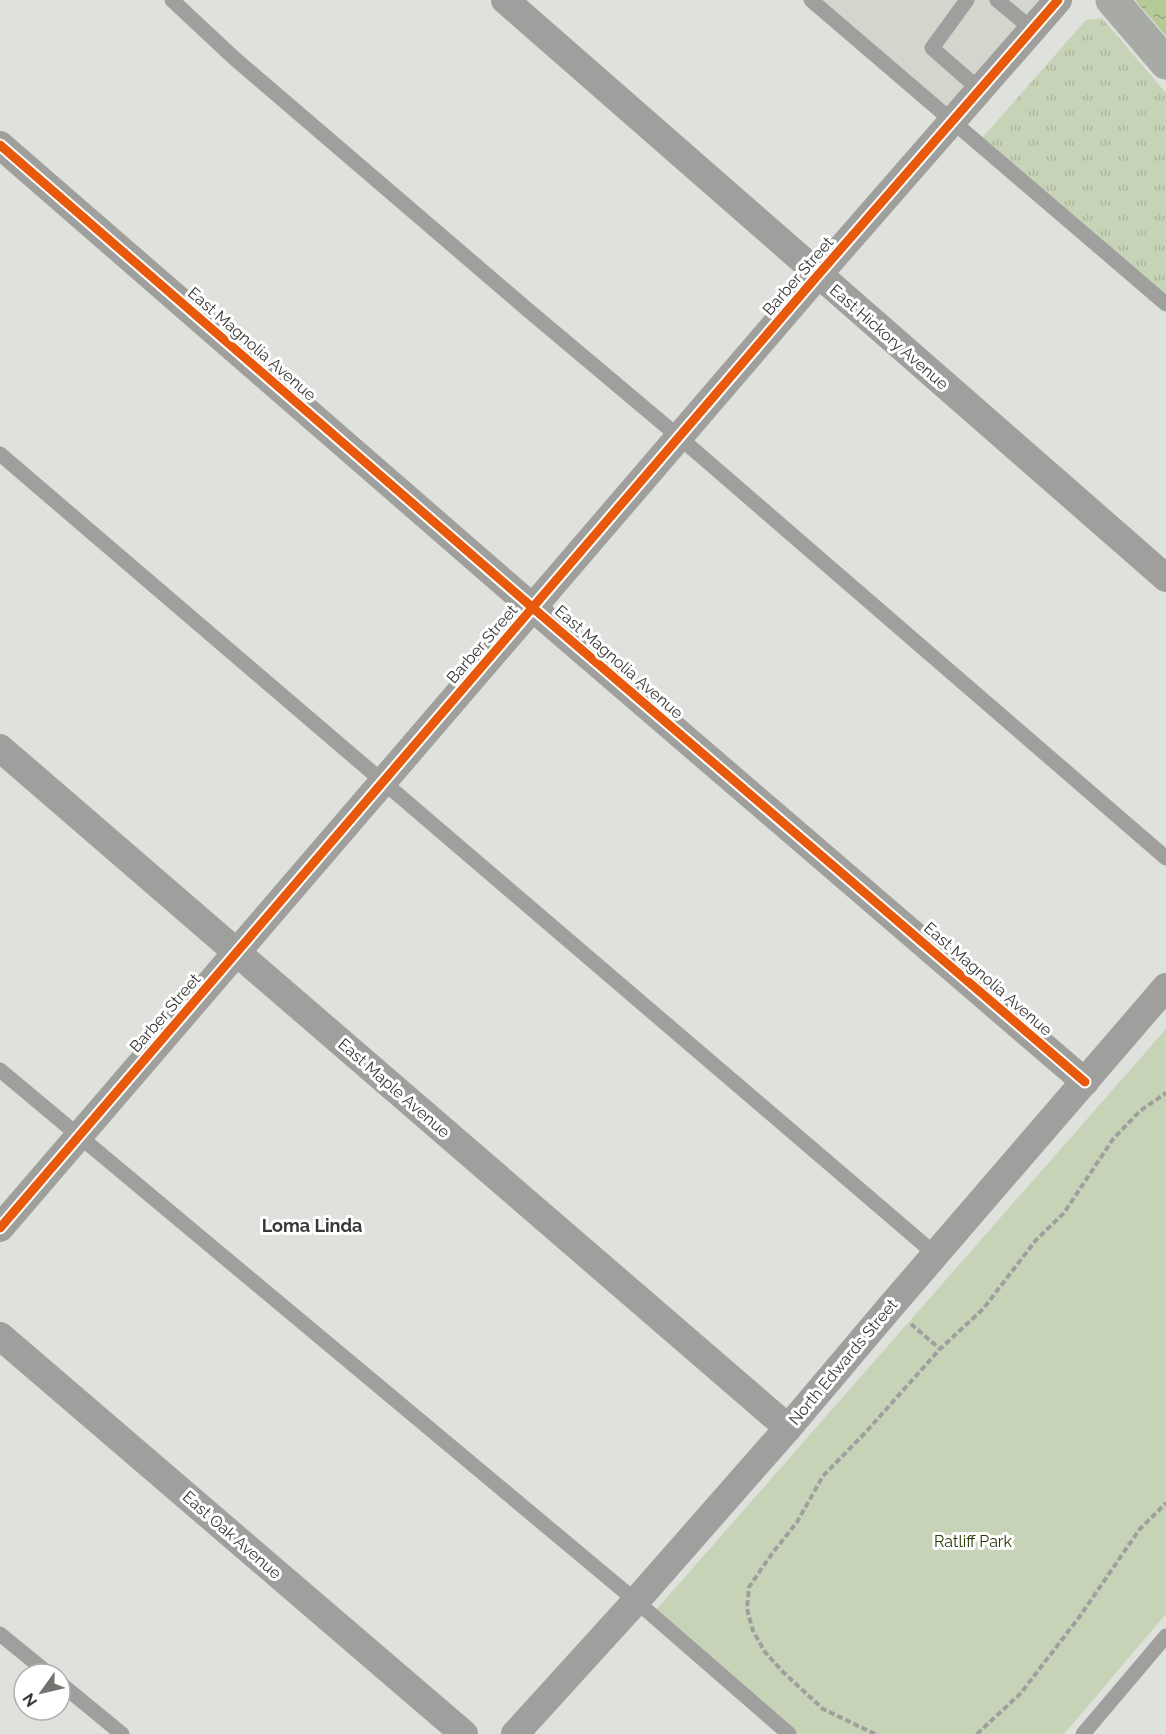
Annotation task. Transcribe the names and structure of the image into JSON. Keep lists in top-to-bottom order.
{
  "streets": {
    "street": [
      "Barber Street",
      "East Hickory Avenue",
      "East Magnolia Avenue",
      "East Maple Avenue",
      "North Edwards Street",
      "East Oak Avenue"
    ]
  },
  "crossings": [
    ["Barber Street", "East Hickory Avenue"],
    ["Barber Street", "East Magnolia Avenue"],
    ["Barber Street", "East Maple Avenue"],
    ["East Magnolia Avenue", "North Edwards Street"],
    ["East Maple Avenue", "North Edwards Street"]
  ],
  "districts": ["Loma Linda"],
  "parks": ["Ratliff Park"],
  "north": "bottom left"
}
